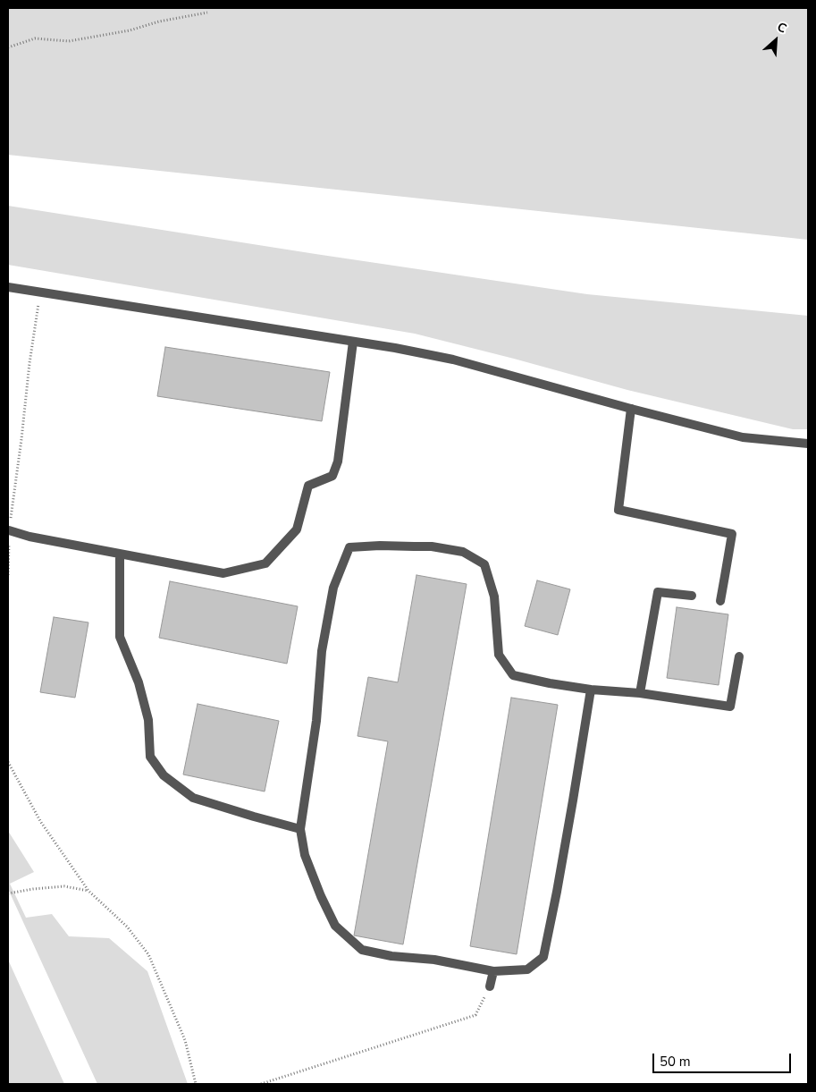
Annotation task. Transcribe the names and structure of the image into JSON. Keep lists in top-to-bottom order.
{
  "scale_bar": "50 m",
  "north": "top right"
}
